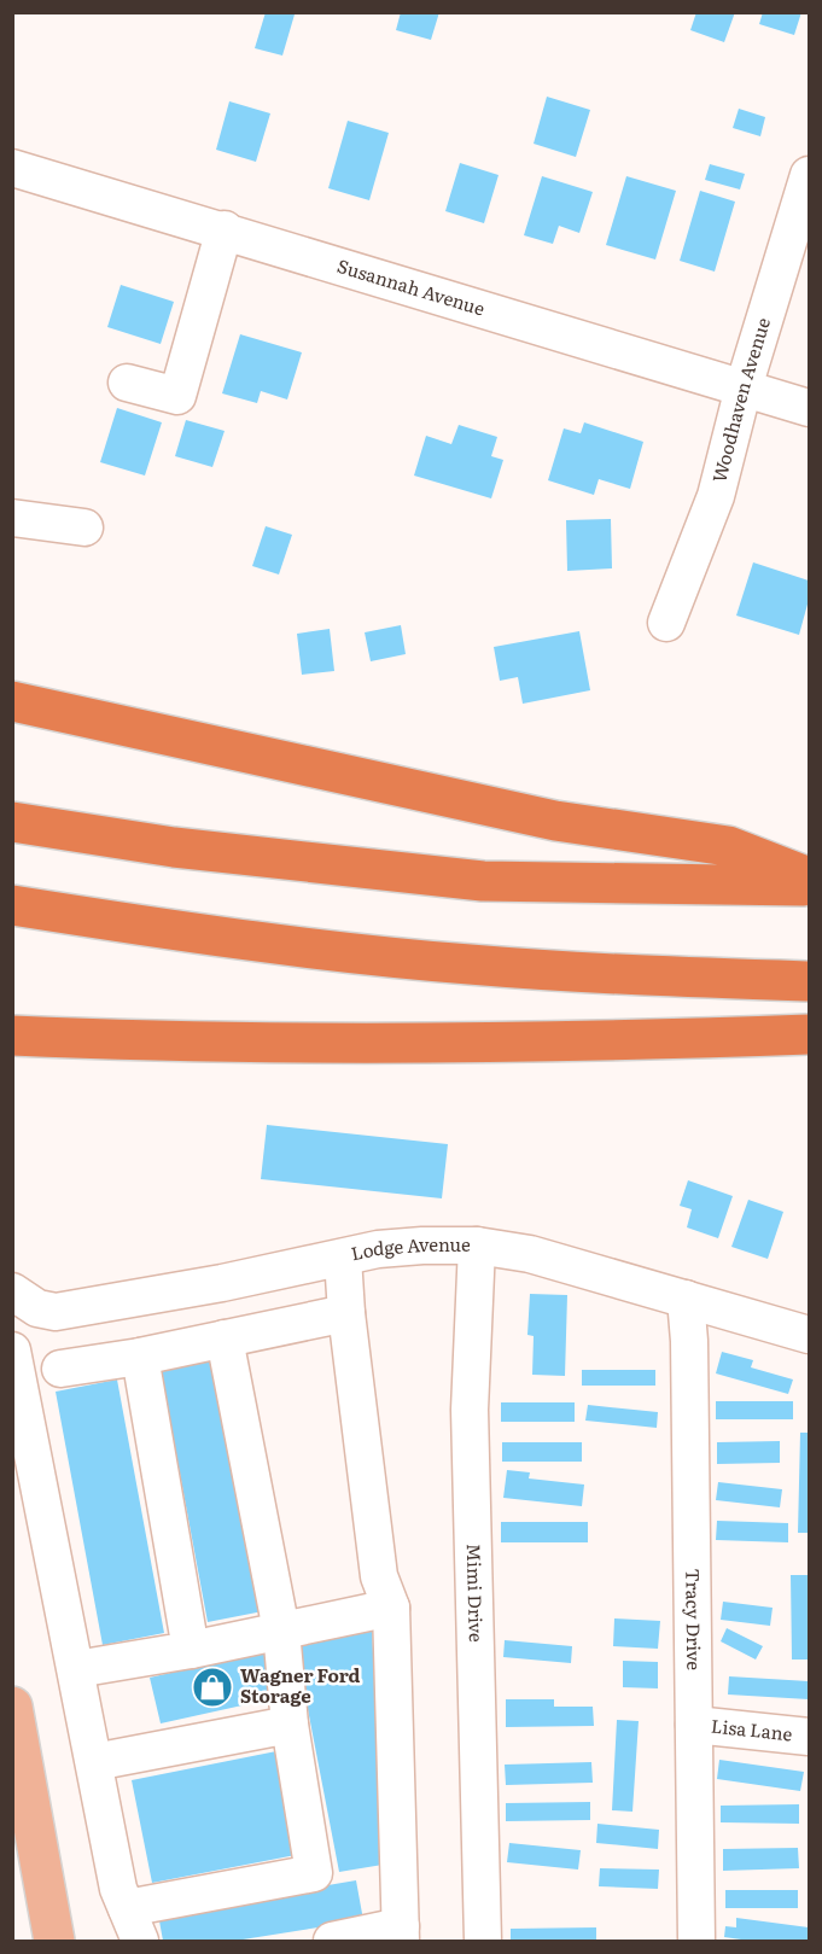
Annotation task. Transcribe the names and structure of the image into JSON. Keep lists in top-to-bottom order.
{
  "streets": {
    "street": [
      "Susannah Avenue",
      "Woodhaven Avenue",
      "Lodge Avenue",
      "Mimi Drive",
      "Tracy Drive",
      "Lisa Lane"
    ]
  },
  "crossings": [
    ["Susannah Avenue", "Woodhaven Avenue"],
    ["Lodge Avenue", "Mimi Drive"],
    ["Lodge Avenue", "Tracy Drive"],
    ["Tracy Drive", "Lisa Lane"]
  ],
  "places": {
    "shop": ["Wagner Ford Storage"]
  }
}
